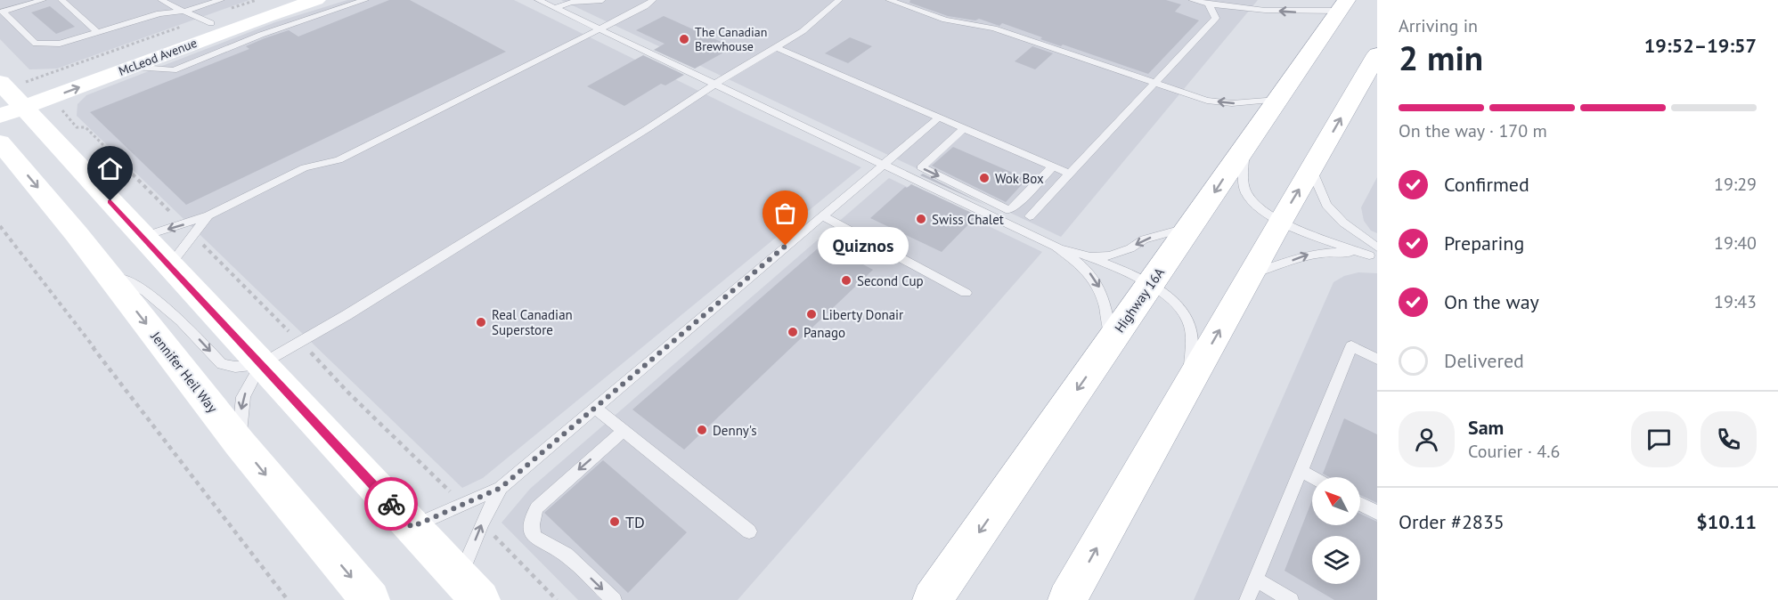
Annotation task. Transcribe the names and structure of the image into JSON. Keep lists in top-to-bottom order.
{
  "streets": {
    "main road": ["McLeod Avenue", "Highway 16A", "Jennifer Heil Way"]
  },
  "places": [
    "The Canadian Brewhouse",
    "Wok Box",
    "Swiss Chalet",
    "Quiznos",
    "Second Cup",
    "Liberty Donair",
    "Real Canadian Superstore",
    "Panago",
    "Denny's",
    "TD"
  ],
  "north": "top left",
  "page": {
    "heading": ["2 min", "Arriving in", "19:52–19:57"],
    "panel": [
      "Sam",
      "Courier · 4.6",
      "Order #2835",
      "$10.11"
    ],
    "bar": "On the way · 170 m",
    "list": [
      ["Confirmed", "19:29"],
      ["Preparing", "19:40"],
      ["On the way", "19:43"],
      "Delivered"
    ],
    "bubble": "Quiznos"
  }
}
